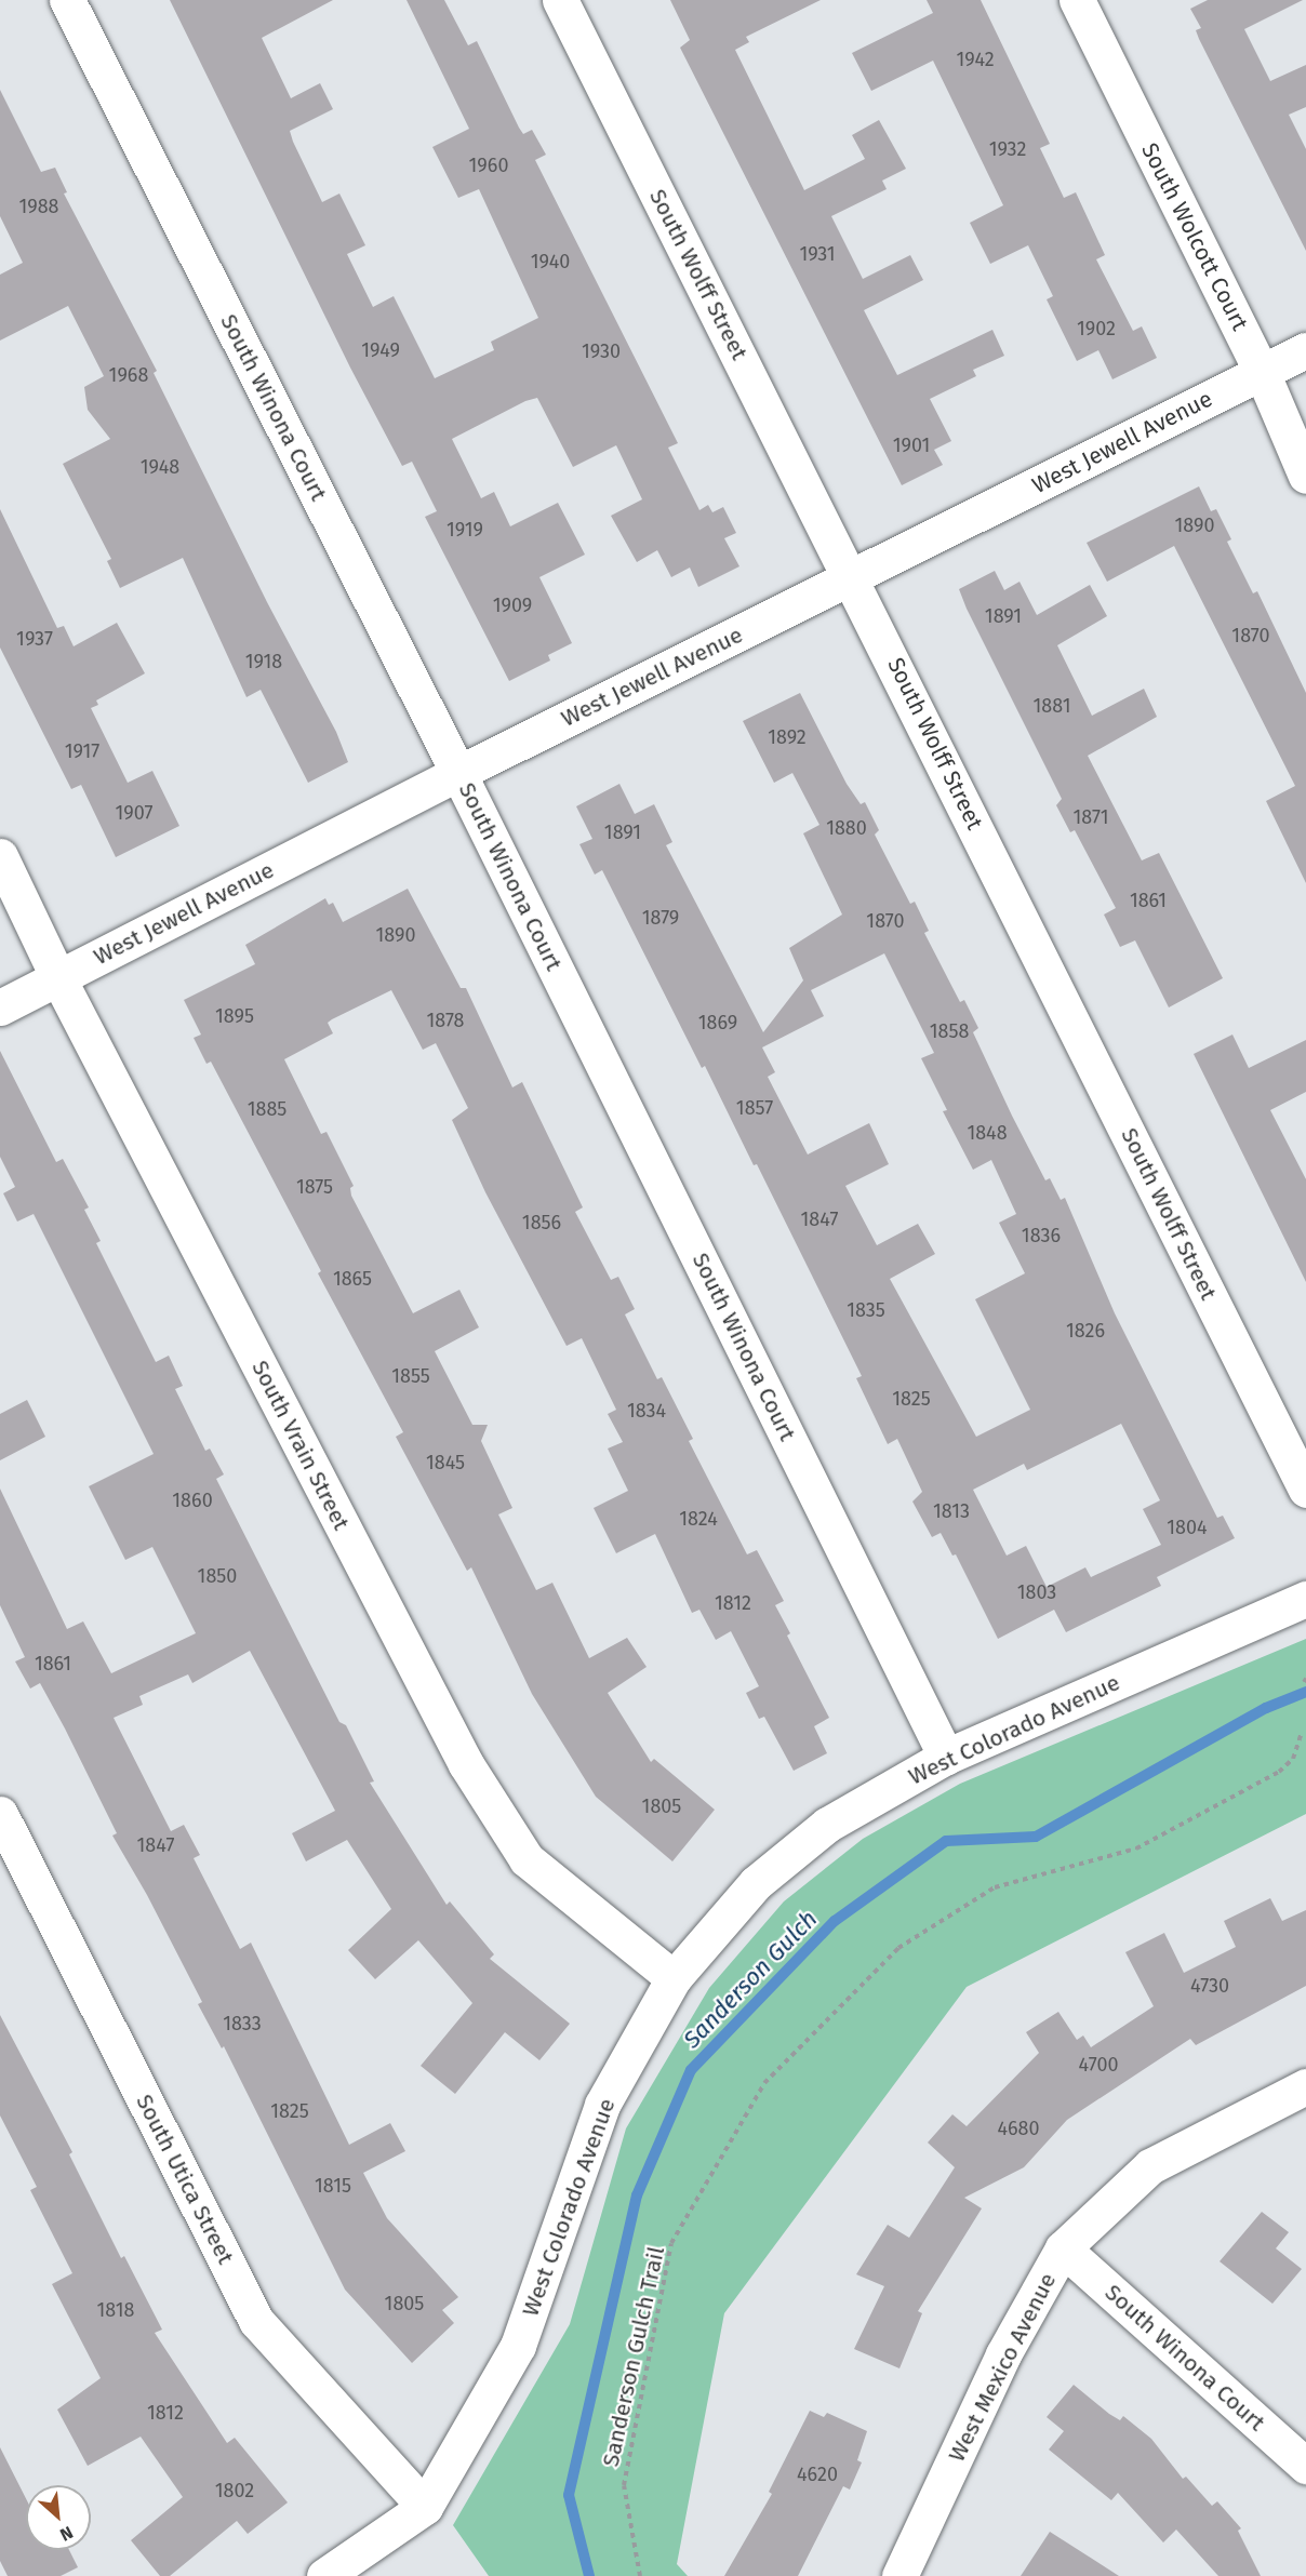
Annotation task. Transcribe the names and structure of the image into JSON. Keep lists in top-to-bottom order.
{
  "streets": {
    "street": [
      "South Wolcott Court",
      "South Wolff Street",
      "South Winona Court",
      "West Jewell Avenue",
      "South Vrain Street",
      "West Colorado Avenue",
      "South Utica Street",
      "West Mexico Avenue"
    ],
    "path": ["Sanderson Gulch Trail"]
  },
  "crossings": [
    ["South Wolcott Court", "West Jewell Avenue"],
    ["South Wolff Street", "West Jewell Avenue"],
    ["South Winona Court", "West Jewell Avenue"],
    ["South Winona Court", "West Colorado Avenue"],
    ["South Winona Court", "West Mexico Avenue"],
    ["West Jewell Avenue", "South Vrain Street"],
    ["South Vrain Street", "West Colorado Avenue"],
    ["West Colorado Avenue", "South Utica Street"]
  ],
  "water": ["Sanderson Gulch"],
  "house_numbers": [
    "1942",
    "1932",
    "1960",
    "1988",
    "1931",
    "1940",
    "1902",
    "1949",
    "1930",
    "1968",
    "1901",
    "1948",
    "1890",
    "1919",
    "1909",
    "1891",
    "1870",
    "1937",
    "1918",
    "1881",
    "1892",
    "1917",
    "1907",
    "1871",
    "1880",
    "1891",
    "1861",
    "1879",
    "1870",
    "1890",
    "1895",
    "1878",
    "1869",
    "1858",
    "1857",
    "1885",
    "1848",
    "1875",
    "1847",
    "1856",
    "1836",
    "1865",
    "1835",
    "1826",
    "1855",
    "1825",
    "1834",
    "1845",
    "1860",
    "1813",
    "1824",
    "1804",
    "1850",
    "1803",
    "1812",
    "1861",
    "1805",
    "1847",
    "4730",
    "1833",
    "4700",
    "1825",
    "4680",
    "1815",
    "1805",
    "1818",
    "1812",
    "4620",
    "1802"
  ],
  "north": "bottom right"
}
